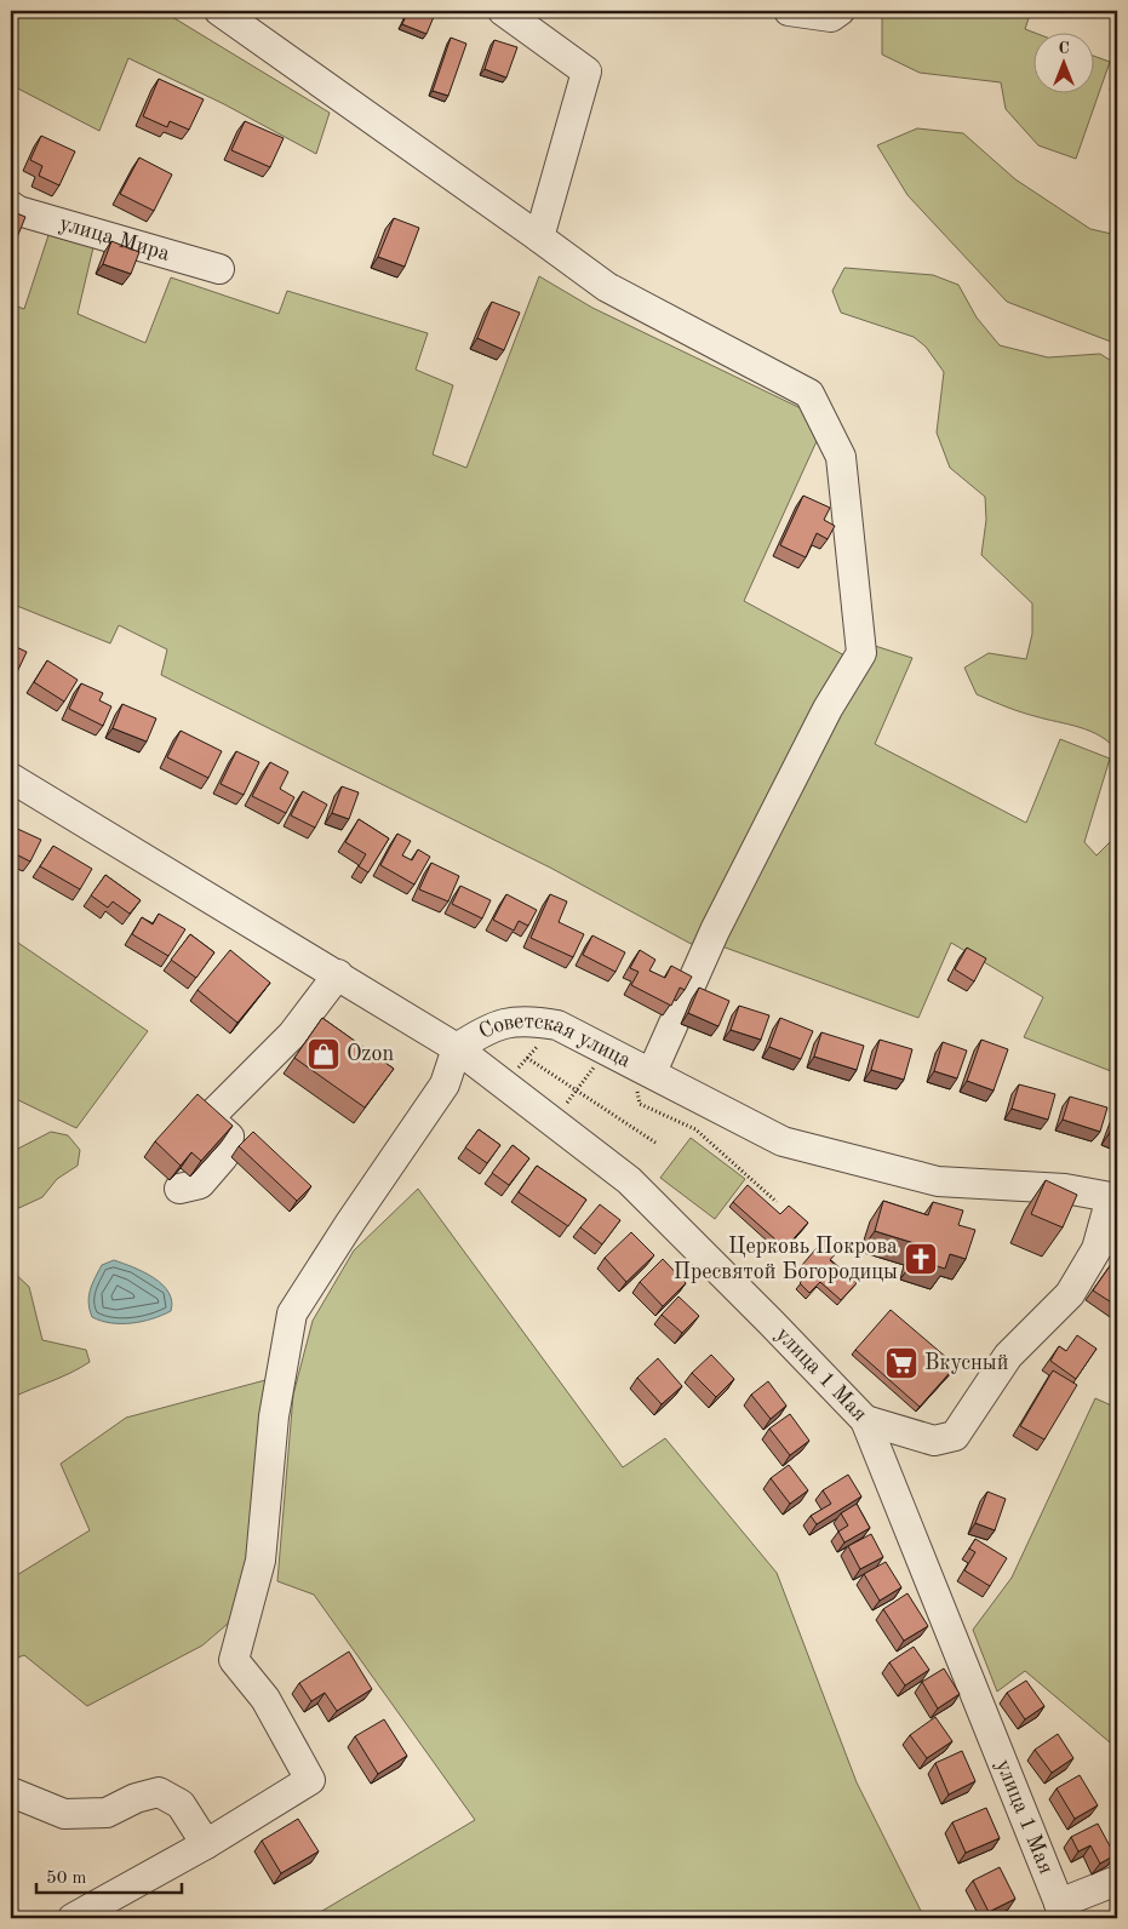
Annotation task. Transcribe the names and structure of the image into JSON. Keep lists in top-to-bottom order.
{
  "streets": {
    "street": ["улица Мира", "Советская улица", "улица 1 Мая"]
  },
  "crossings": [
    ["Советская улица", "улица 1 Мая"]
  ],
  "places": {
    "shop": ["Ozon"],
    "church": ["Церковь Покрова Пресвятой Богородицы"],
    "supermarket": ["Вкусный"]
  },
  "scale_bar": "50 m",
  "north": "top"
}
